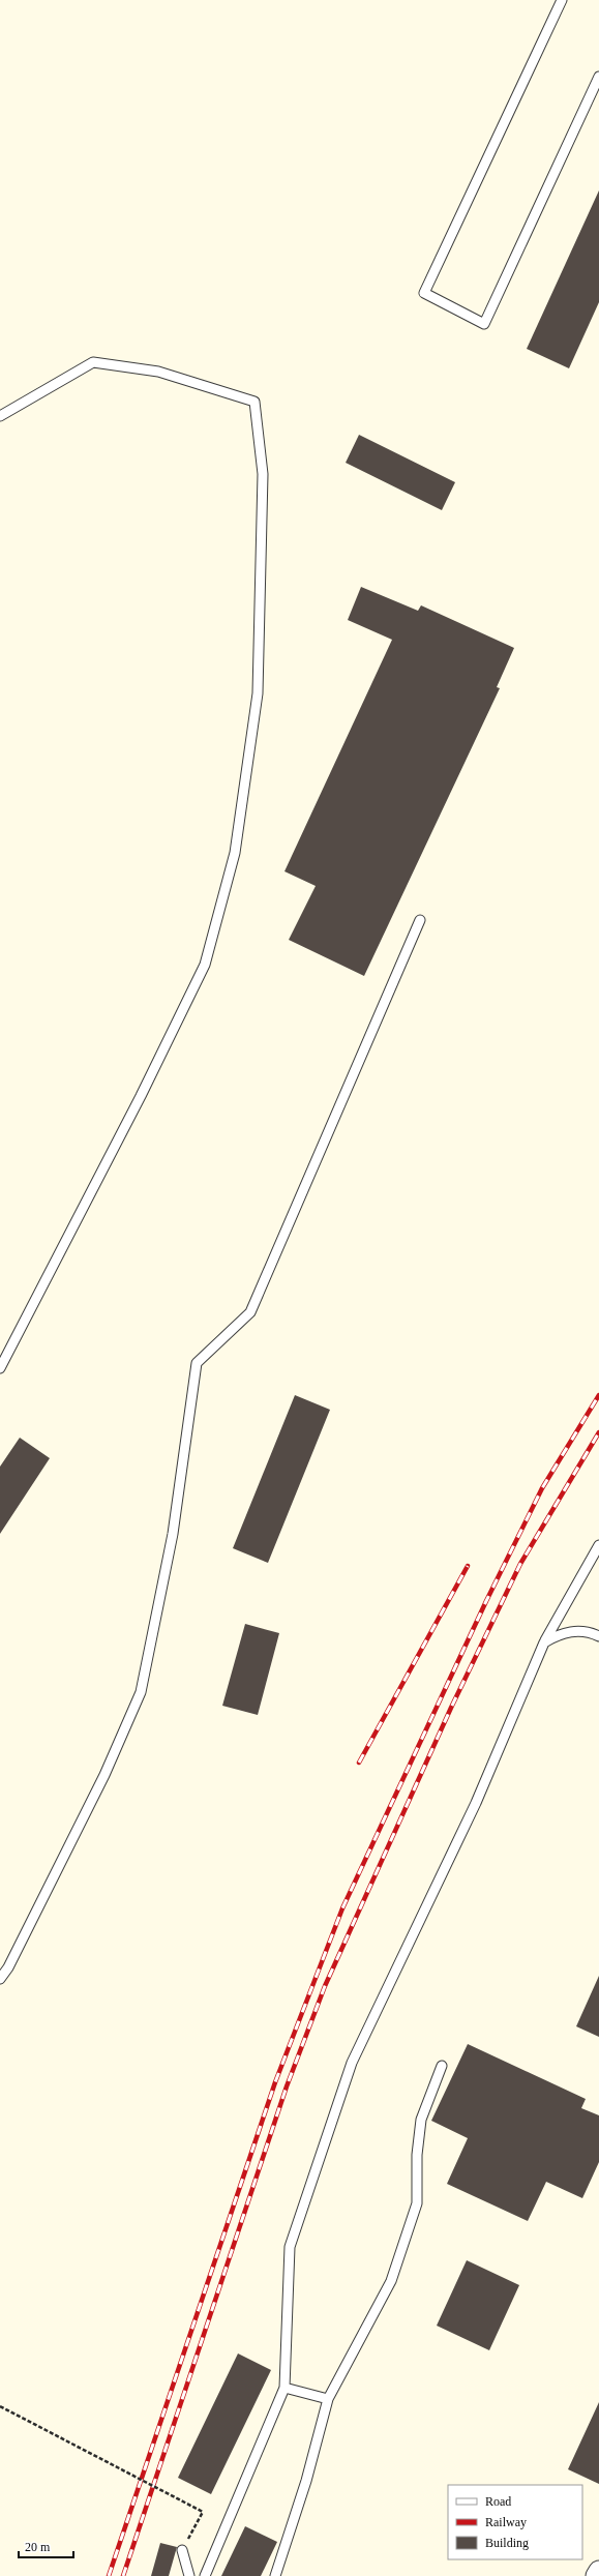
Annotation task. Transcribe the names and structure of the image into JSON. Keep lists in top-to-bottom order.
{
  "legend": ["Road", "Railway", "Building"],
  "scale_bar": "20 m"
}
